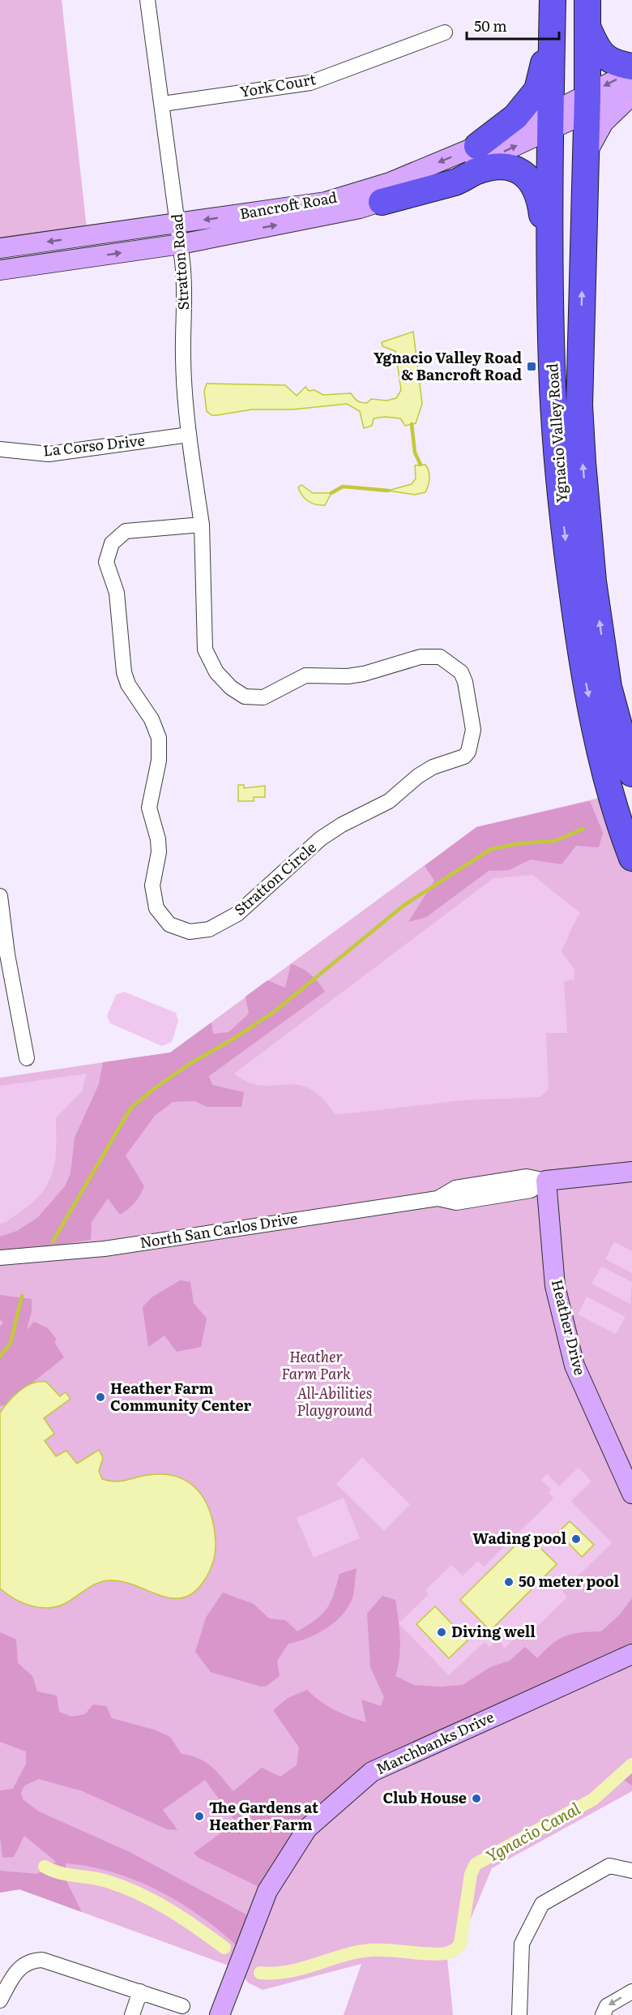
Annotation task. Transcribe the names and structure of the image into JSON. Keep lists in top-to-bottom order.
{
  "streets": {
    "highway": ["Ygnacio Valley Road"],
    "main road": [
      "Bancroft Road",
      "North San Carlos Drive",
      "Heather Drive",
      "Marchbanks Drive"
    ],
    "street": [
      "York Court",
      "Stratton Road",
      "La Corso Drive",
      "Stratton Circle"
    ]
  },
  "crossings": [
    ["York Court", "Stratton Road"],
    ["Bancroft Road", "Stratton Road"],
    ["Bancroft Road", "Ygnacio Valley Road"],
    ["Stratton Road", "La Corso Drive"],
    ["Stratton Road", "Stratton Circle"],
    ["North San Carlos Drive", "Heather Drive"]
  ],
  "water": ["Ygnacio Canal"],
  "parks": ["Heather Farm Park", "All-Abilities Playground"],
  "places": {
    "transit": ["Ygnacio Valley Road & Bancroft Road"],
    "other": [
      "Heather Farm Community Center",
      "Wading pool",
      "50 meter pool",
      "Diving well",
      "Club House",
      "The Gardens at Heather Farm"
    ]
  },
  "scale_bar": "50 m"
}
